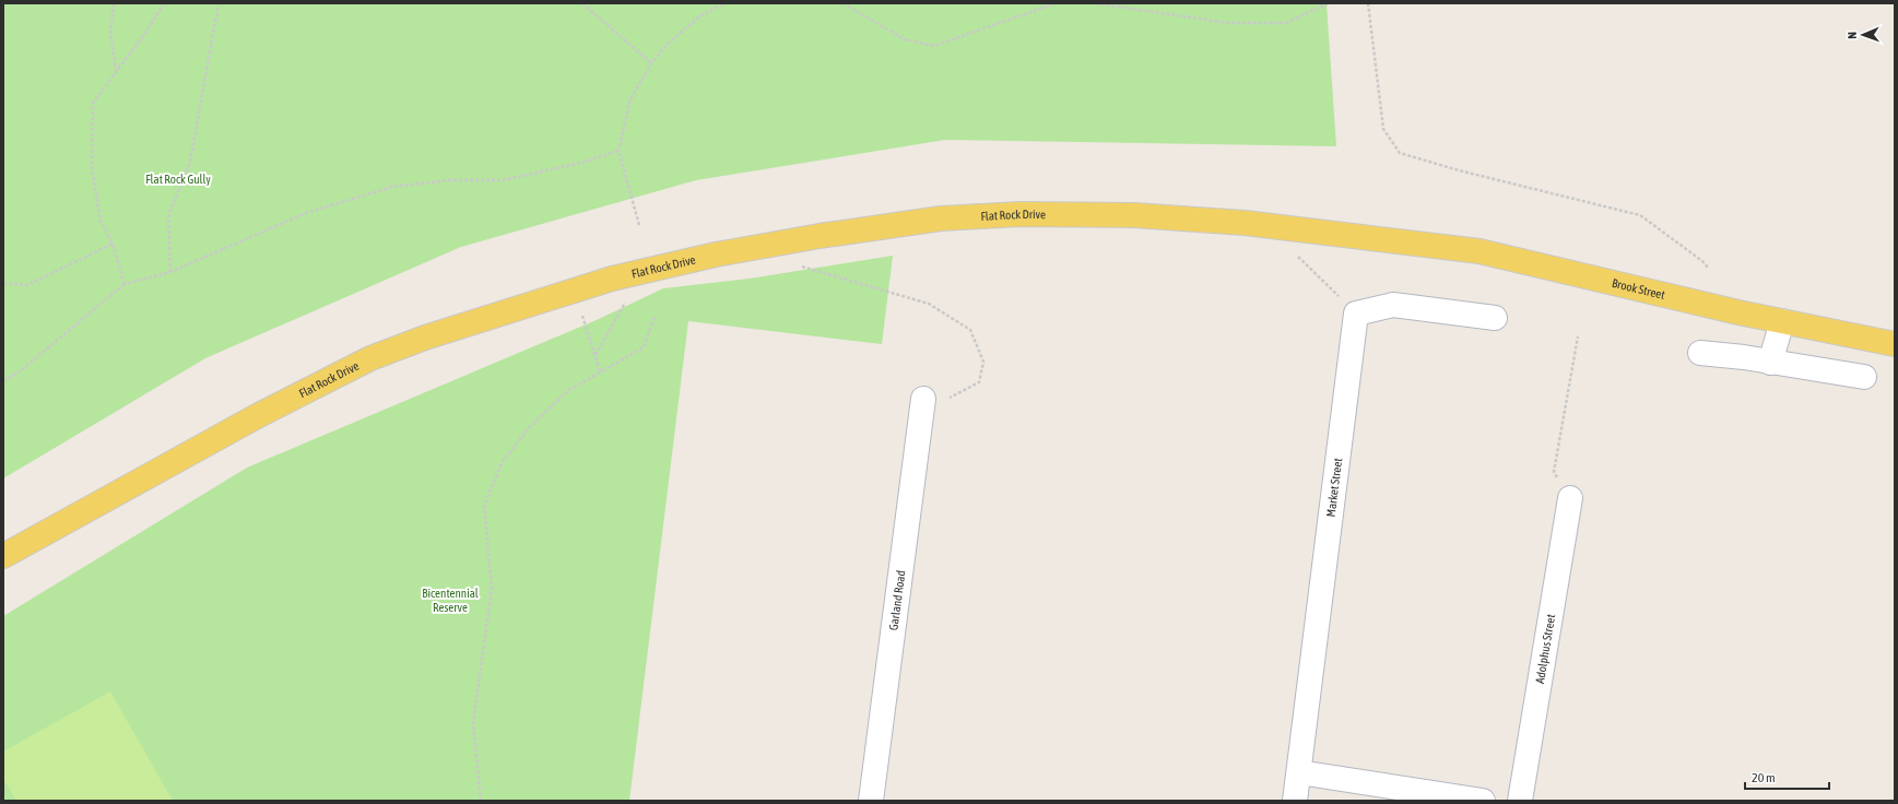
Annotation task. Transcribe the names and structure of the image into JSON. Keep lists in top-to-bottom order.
{
  "streets": {
    "main road": ["Flat Rock Drive", "Brook Street"],
    "street": ["Market Street", "Garland Road", "Adolphus Street"]
  },
  "crossings": [
    ["Flat Rock Drive", "Brook Street"]
  ],
  "parks": ["Flat Rock Gully", "Bicentennial Reserve"],
  "scale_bar": "20 m",
  "north": "left"
}
